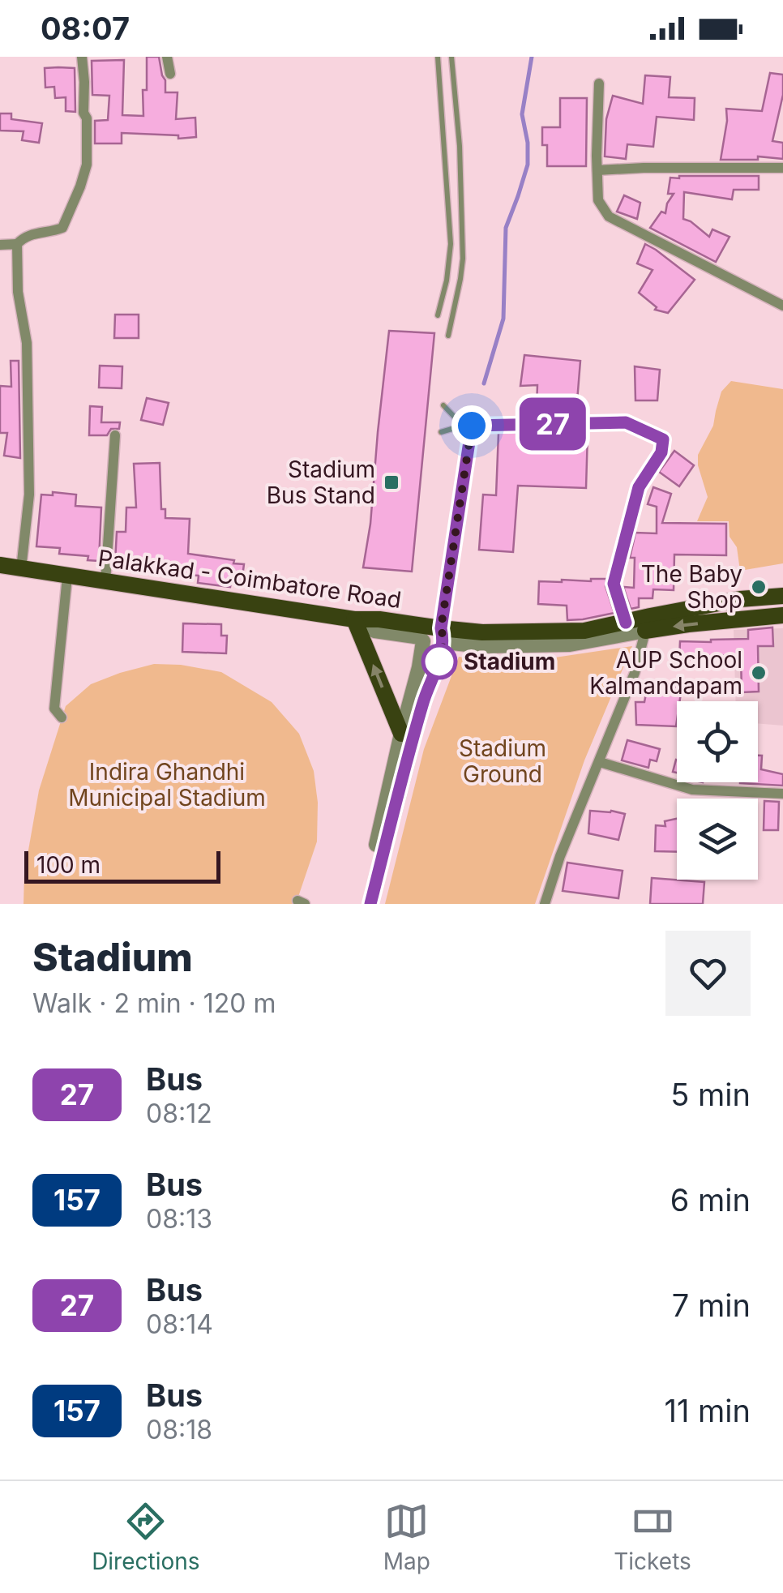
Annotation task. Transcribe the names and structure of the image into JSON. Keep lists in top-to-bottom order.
{
  "streets": {
    "main road": ["Palakkad - Coimbatore Road"]
  },
  "parks": ["Stadium Ground", "Indira Ghandhi Municipal Stadium"],
  "places": {
    "transit": ["Stadium Bus Stand"],
    "other": ["The Baby Shop", "Stadium", "AUP School Kalmandapam"]
  },
  "lines": ["bus line 27"],
  "scale_bar": "100 m",
  "page": {
    "status": "08:07",
    "on_map": "27",
    "scale": "100 m",
    "heading": ["Stadium", "Walk · 2 min · 120 m"],
    "list": [
      {
        "mark": "27",
        "name": "Bus",
        "note": "08:12",
        "value": "5 min"
      },
      {
        "mark": "157",
        "name": "Bus",
        "note": "08:13",
        "value": "6 min"
      },
      {
        "mark": "27",
        "name": "Bus",
        "note": "08:14",
        "value": "7 min"
      },
      {
        "mark": "157",
        "name": "Bus",
        "note": "08:18",
        "value": "11 min"
      }
    ],
    "tabs": ["Directions", "Map", "Tickets"]
  }
}
